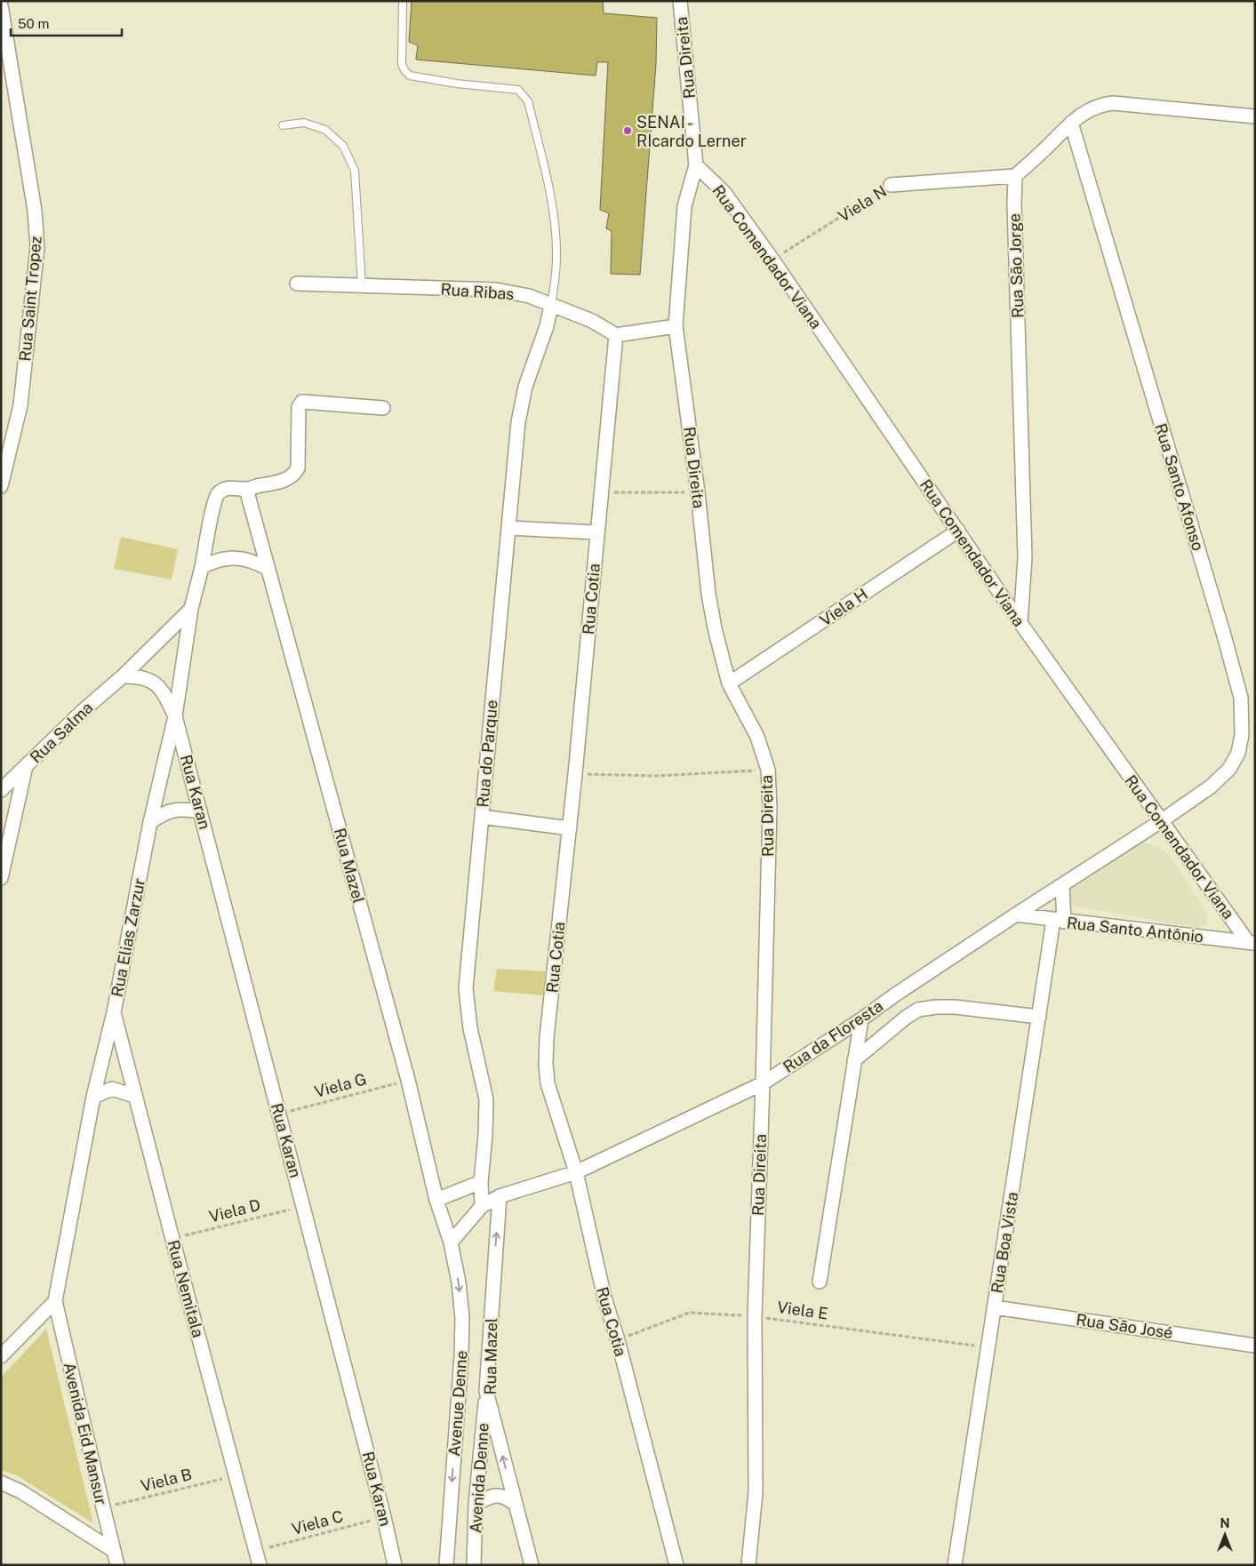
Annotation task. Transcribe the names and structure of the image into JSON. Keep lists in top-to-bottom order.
{
  "streets": {
    "street": [
      "Rua Direita",
      "Viela N",
      "Rua Comendador Viana",
      "Rua São Jorge",
      "Rua Ribas",
      "Rua Saint Tropez",
      "Rua Santo Afonso",
      "Rua Cotia",
      "Viela H",
      "Rua Salma",
      "Rua do Parque",
      "Rua Karan",
      "Rua Mazel",
      "Rua Santo Antônio",
      "Rua Elias Zarzur",
      "Rua da Floresta",
      "Rua Boa Vista",
      "Rua Nemitala",
      "Rua São José",
      "Avenue Denne",
      "Avenida Eid Mansur",
      "Avenida Denne"
    ],
    "path": [
      "Viela G",
      "Viela D",
      "Viela E",
      "Viela B",
      "Viela C"
    ]
  },
  "crossings": [
    ["Rua Direita", "Rua Comendador Viana"],
    ["Rua Direita", "Viela H"],
    ["Rua Direita", "Rua da Floresta"],
    ["Rua Direita", "Viela E"],
    ["Viela N", "Rua Comendador Viana"],
    ["Viela N", "Rua São Jorge"],
    ["Rua Comendador Viana", "Rua São Jorge"],
    ["Rua Comendador Viana", "Rua Santo Afonso"],
    ["Rua Comendador Viana", "Viela H"],
    ["Rua Comendador Viana", "Rua Santo Antônio"],
    ["Rua Comendador Viana", "Rua da Floresta"],
    ["Rua Ribas", "Rua Cotia"],
    ["Rua Ribas", "Rua do Parque"],
    ["Rua Santo Afonso", "Rua da Floresta"],
    ["Rua Cotia", "Rua da Floresta"],
    ["Rua Cotia", "Viela E"],
    ["Rua Salma", "Rua Elias Zarzur"],
    ["Rua do Parque", "Rua da Floresta"],
    ["Rua Karan", "Rua Elias Zarzur"],
    ["Rua Karan", "Viela G"],
    ["Rua Karan", "Viela D"],
    ["Rua Karan", "Viela C"],
    ["Rua Mazel", "Rua Elias Zarzur"],
    ["Rua Mazel", "Rua da Floresta"],
    ["Rua Mazel", "Viela G"],
    ["Rua Mazel", "Avenue Denne"],
    ["Rua Mazel", "Avenida Denne"],
    ["Rua Santo Antônio", "Rua da Floresta"],
    ["Rua Santo Antônio", "Rua Boa Vista"],
    ["Rua Elias Zarzur", "Rua Nemitala"],
    ["Rua Elias Zarzur", "Avenida Eid Mansur"],
    ["Rua da Floresta", "Rua Boa Vista"],
    ["Rua da Floresta", "Avenue Denne"],
    ["Viela D", "Rua Nemitala"],
    ["Rua Boa Vista", "Viela E"],
    ["Rua Boa Vista", "Rua São José"],
    ["Rua Nemitala", "Viela B"],
    ["Rua Nemitala", "Viela C"],
    ["Avenida Eid Mansur", "Viela B"]
  ],
  "one_way": ["Avenue Denne"],
  "places": ["SENAI - RIcardo Lerner"],
  "scale_bar": "50 m",
  "north": "top"
}
